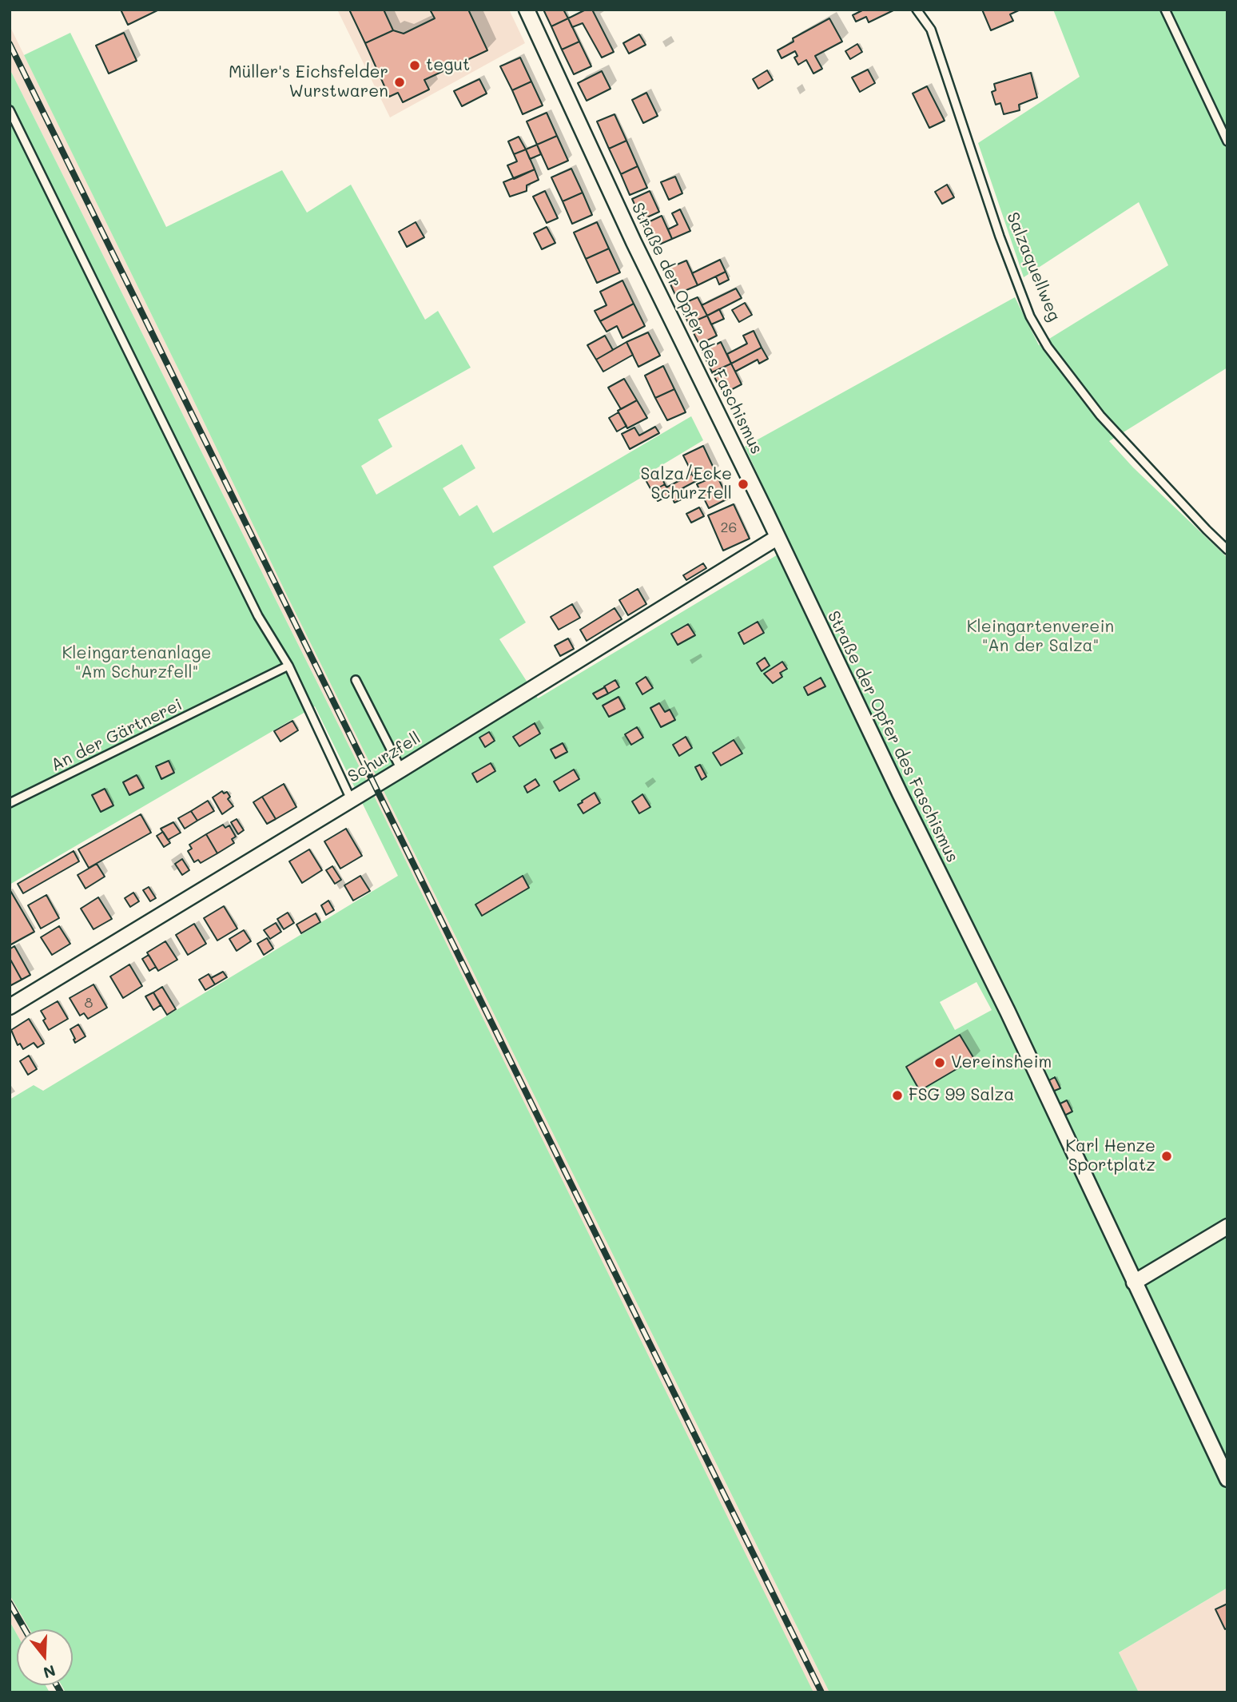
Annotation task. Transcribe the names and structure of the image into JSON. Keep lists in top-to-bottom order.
{
  "streets": {
    "street": ["Straße der Opfer des Faschismus", "Schurzfell"],
    "lane": ["Salzaquellweg", "An der Gärtnerei"]
  },
  "crossings": [
    ["Straße der Opfer des Faschismus", "Schurzfell"]
  ],
  "parks": ["Kleingartenverein \"An der Salza\"", "Kleingartenanlage \"Am Schurzfell\""],
  "places": [
    "tegut",
    "Müller's Eichsfelder Wurstwaren",
    "Salza/Ecke Schurzfell",
    "Vereinsheim",
    "FSG 99 Salza",
    "Karl Henze Sportplatz"
  ],
  "house_numbers": ["26", "8"],
  "north": "bottom"
}
